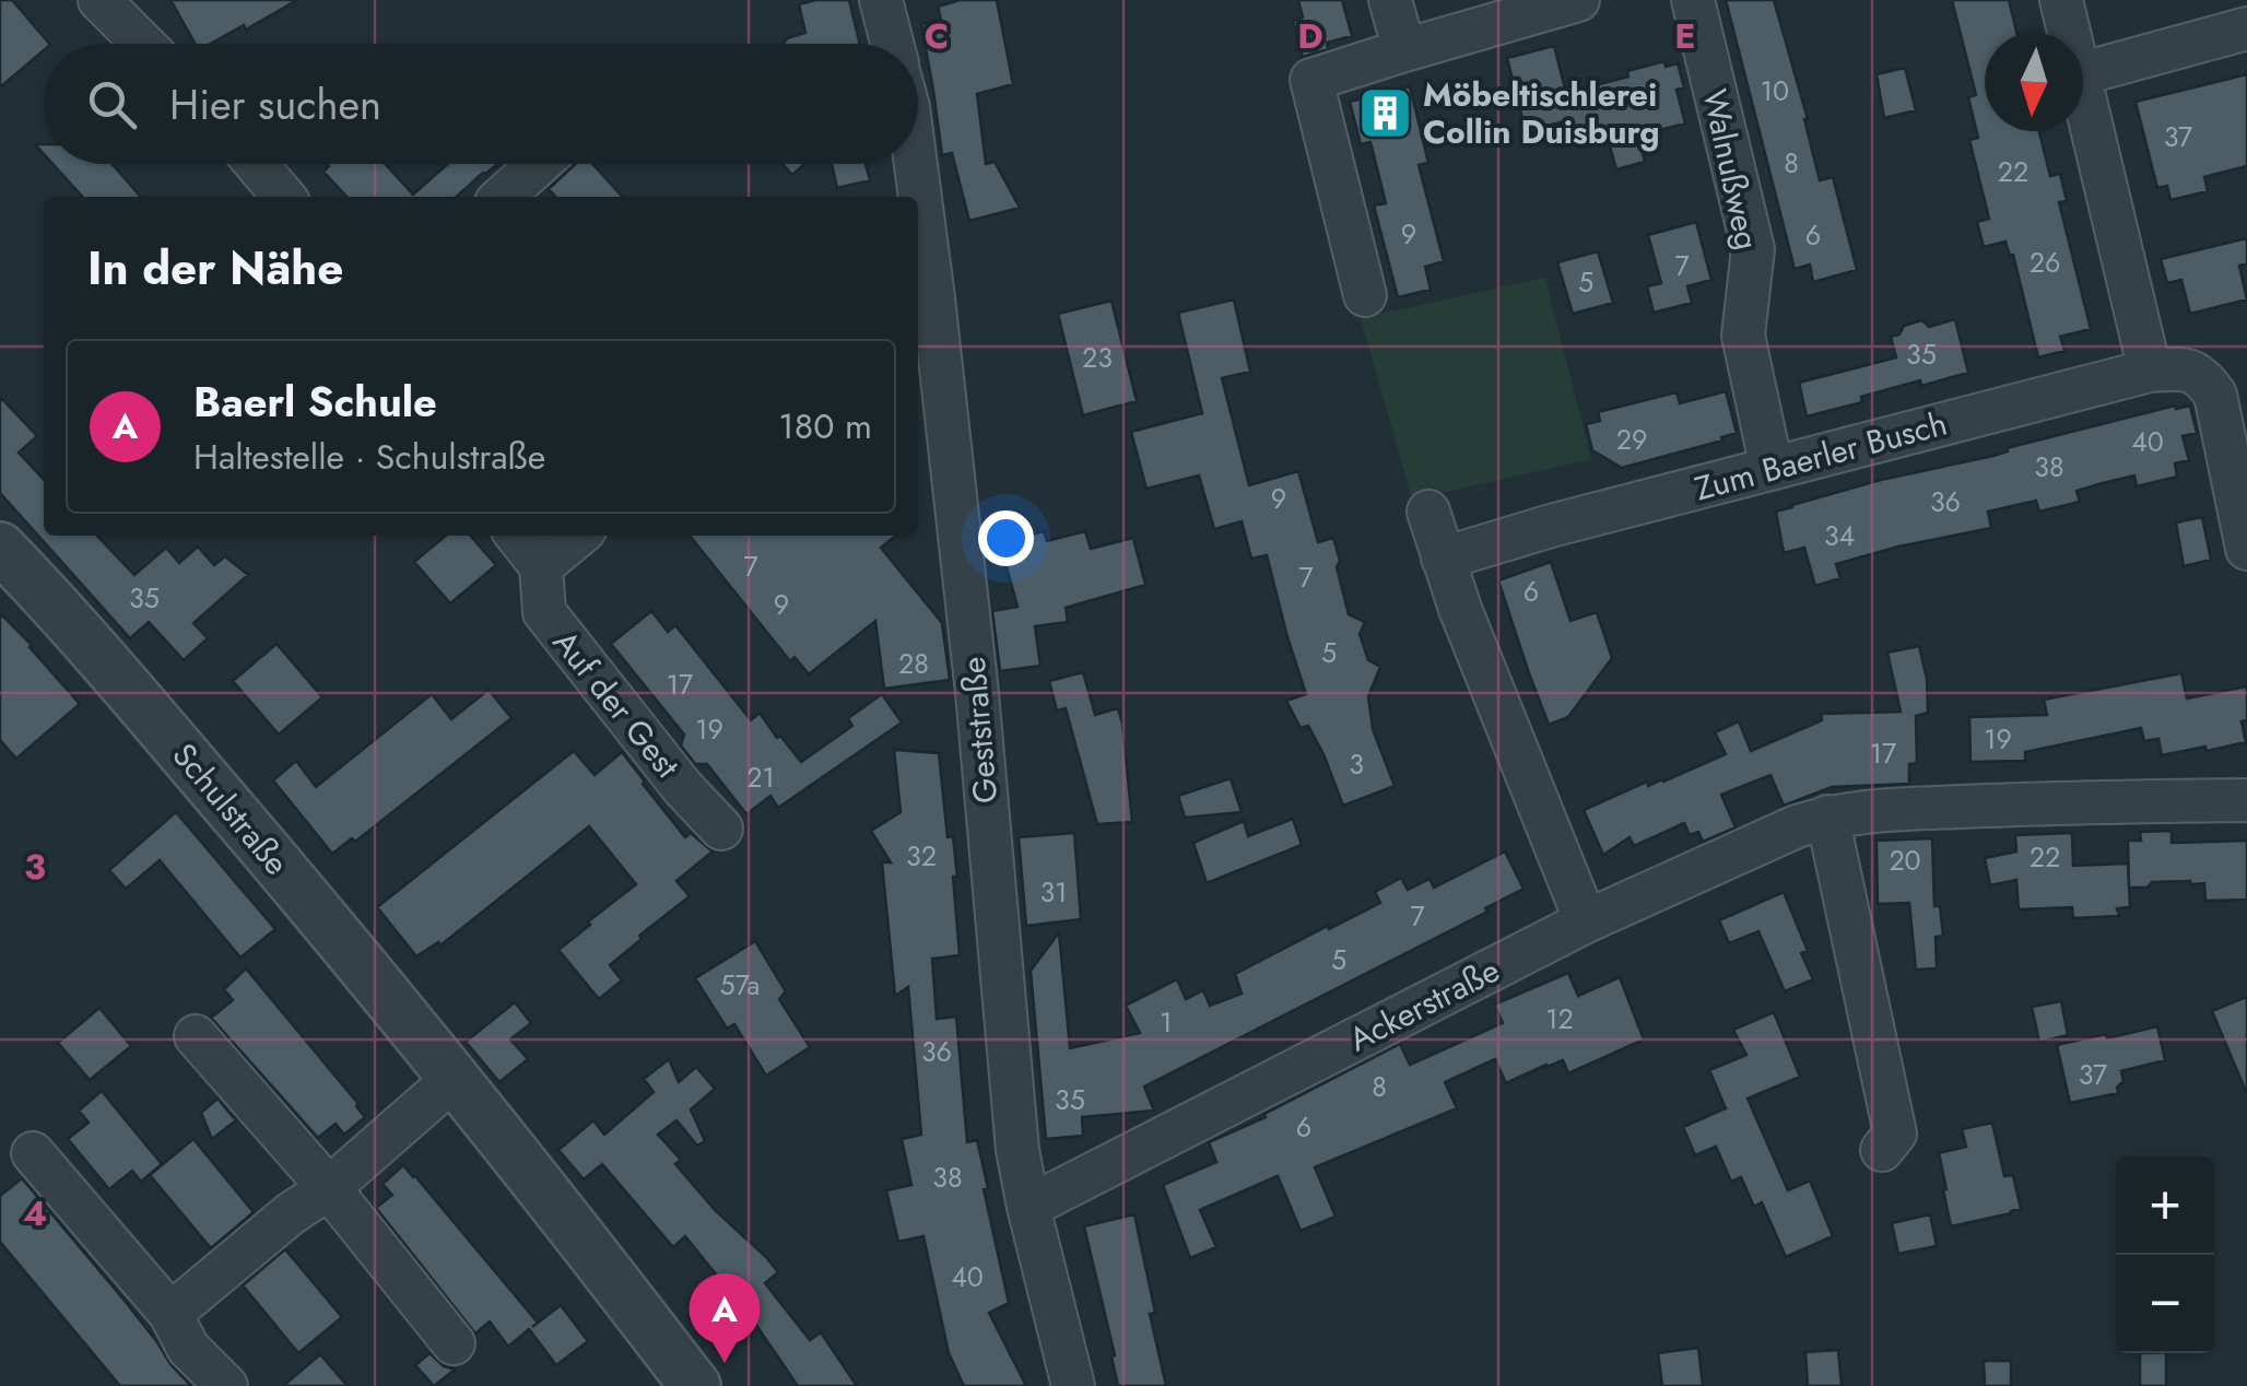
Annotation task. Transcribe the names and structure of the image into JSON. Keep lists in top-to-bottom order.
{
  "streets": {
    "street": [
      "Walnußweg",
      "Zum Baerler Busch",
      "Auf der Gest",
      "Geststraße",
      "Schulstraße",
      "Ackerstraße"
    ]
  },
  "crossings": [
    ["Walnußweg", "Zum Baerler Busch"],
    ["Geststraße", "Ackerstraße"]
  ],
  "places": {
    "building": ["Möbeltischlerei Collin Duisburg"]
  },
  "house_numbers": [
    "10",
    "37",
    "8",
    "22",
    "9",
    "6",
    "26",
    "7",
    "5",
    "35",
    "23",
    "29",
    "40",
    "38",
    "9",
    "36",
    "34",
    "7",
    "7",
    "6",
    "35",
    "9",
    "5",
    "28",
    "17",
    "19",
    "19",
    "17",
    "3",
    "21",
    "32",
    "22",
    "20",
    "31",
    "7",
    "5",
    "57a",
    "12",
    "1",
    "36",
    "37",
    "8",
    "35",
    "6",
    "38",
    "40"
  ],
  "north": "bottom",
  "page": {
    "search": "Hier suchen",
    "heading": "In der Nähe",
    "list": [
      {
        "mark": "A",
        "name": "Baerl Schule",
        "note": "Haltestelle · Schulstraße",
        "value": "180 m"
      }
    ],
    "map_buttons": ["+", "−"],
    "pins": "A"
  },
  "grid": {
    "columns": ["C", "D", "E"],
    "rows": ["3", "4"]
  }
}
